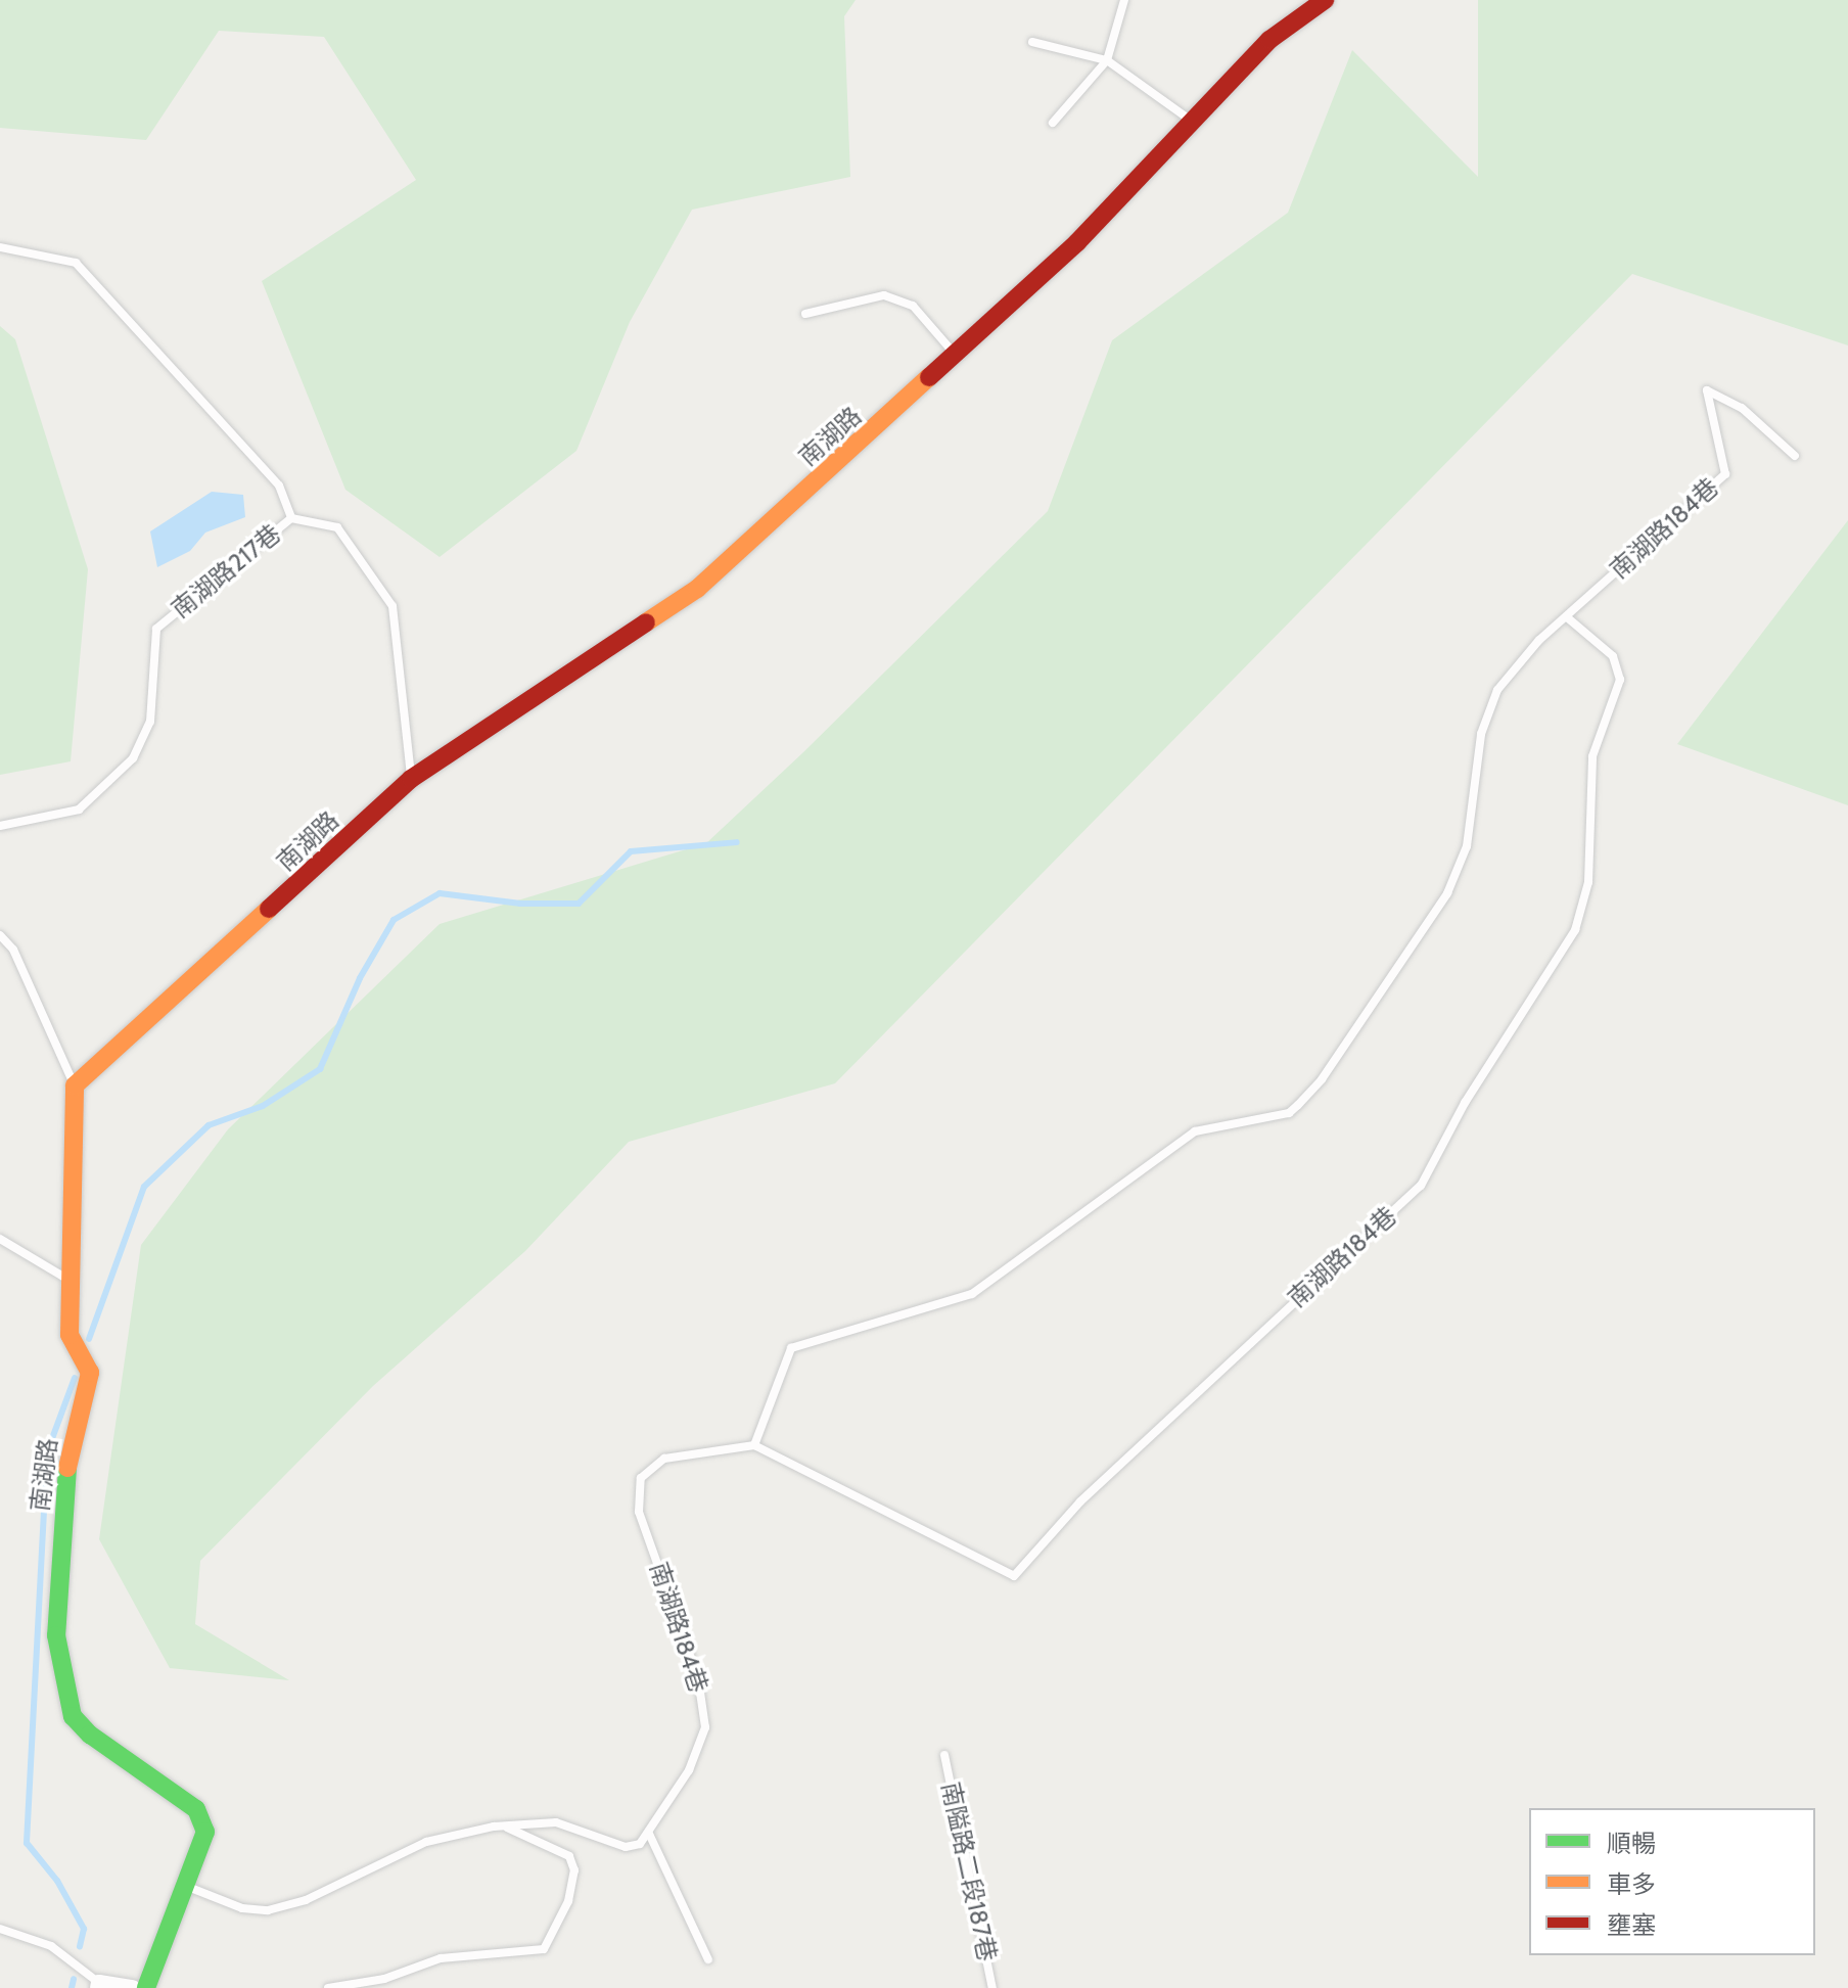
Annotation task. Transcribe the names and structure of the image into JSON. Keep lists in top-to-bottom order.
{
  "streets": {
    "street": ["南湖路"],
    "lane": ["南湖路184巷", "南湖路217巷", "南隘路二段187巷"]
  },
  "crossings": [
    ["南湖路", "南湖路217巷"]
  ],
  "legend": ["順暢", "車多", "壅塞"]
}
